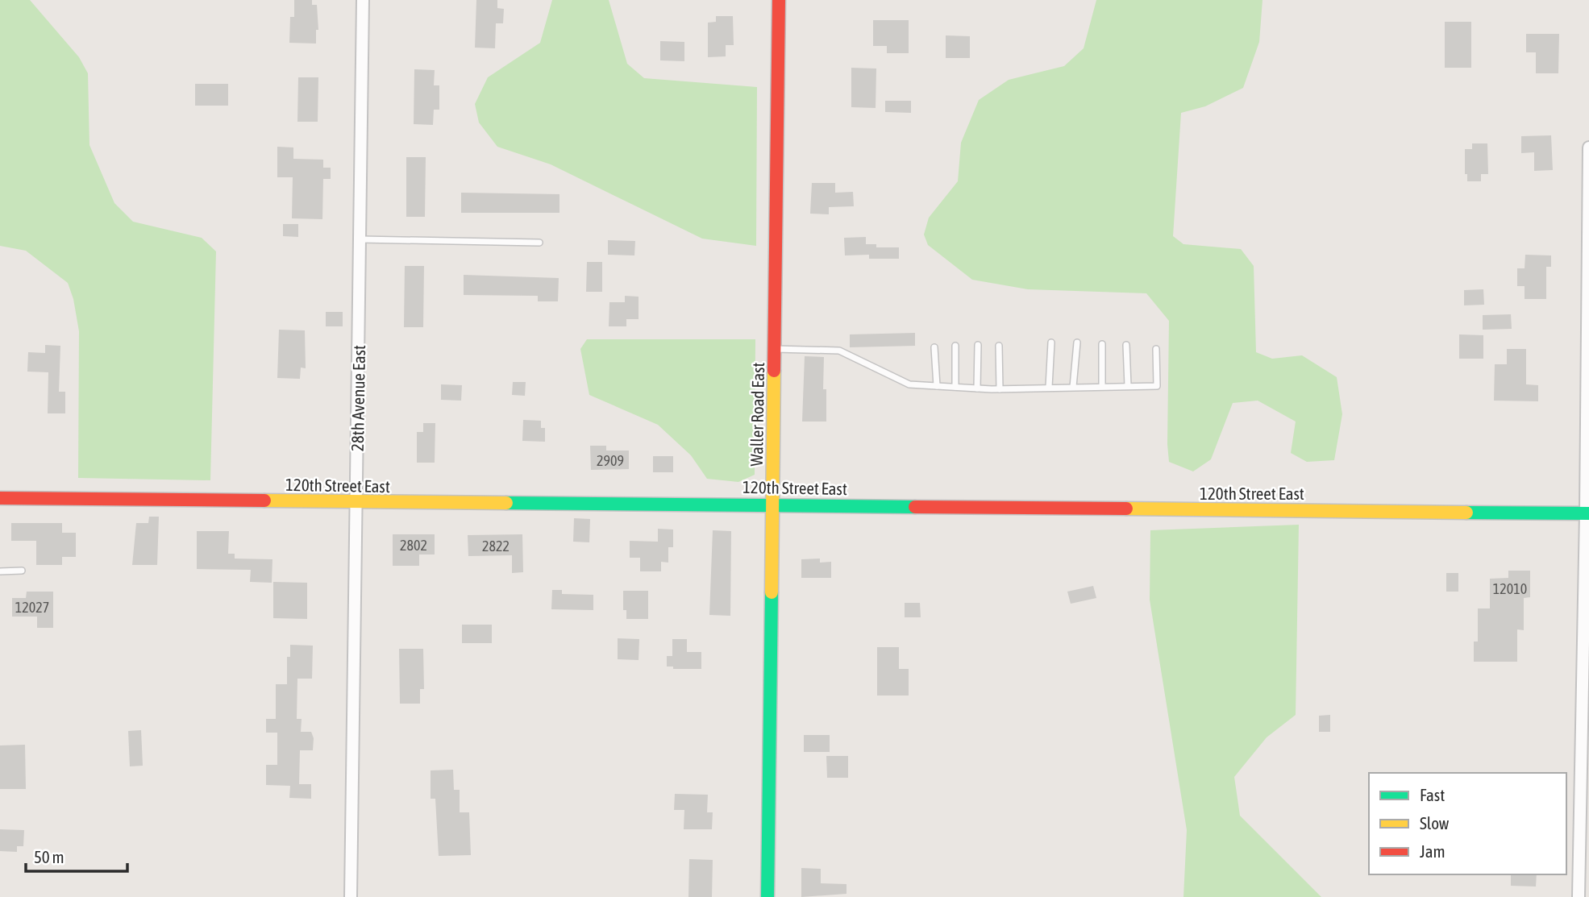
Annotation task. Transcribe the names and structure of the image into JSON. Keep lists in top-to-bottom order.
{
  "streets": {
    "street": ["28th Avenue East", "Waller Road East", "120th Street East"]
  },
  "crossings": [
    ["28th Avenue East", "120th Street East"],
    ["Waller Road East", "120th Street East"]
  ],
  "house_numbers": [
    "2909",
    "2802",
    "2822",
    "12010",
    "12027"
  ],
  "legend": ["Fast", "Slow", "Jam"],
  "scale_bar": "50 m"
}
